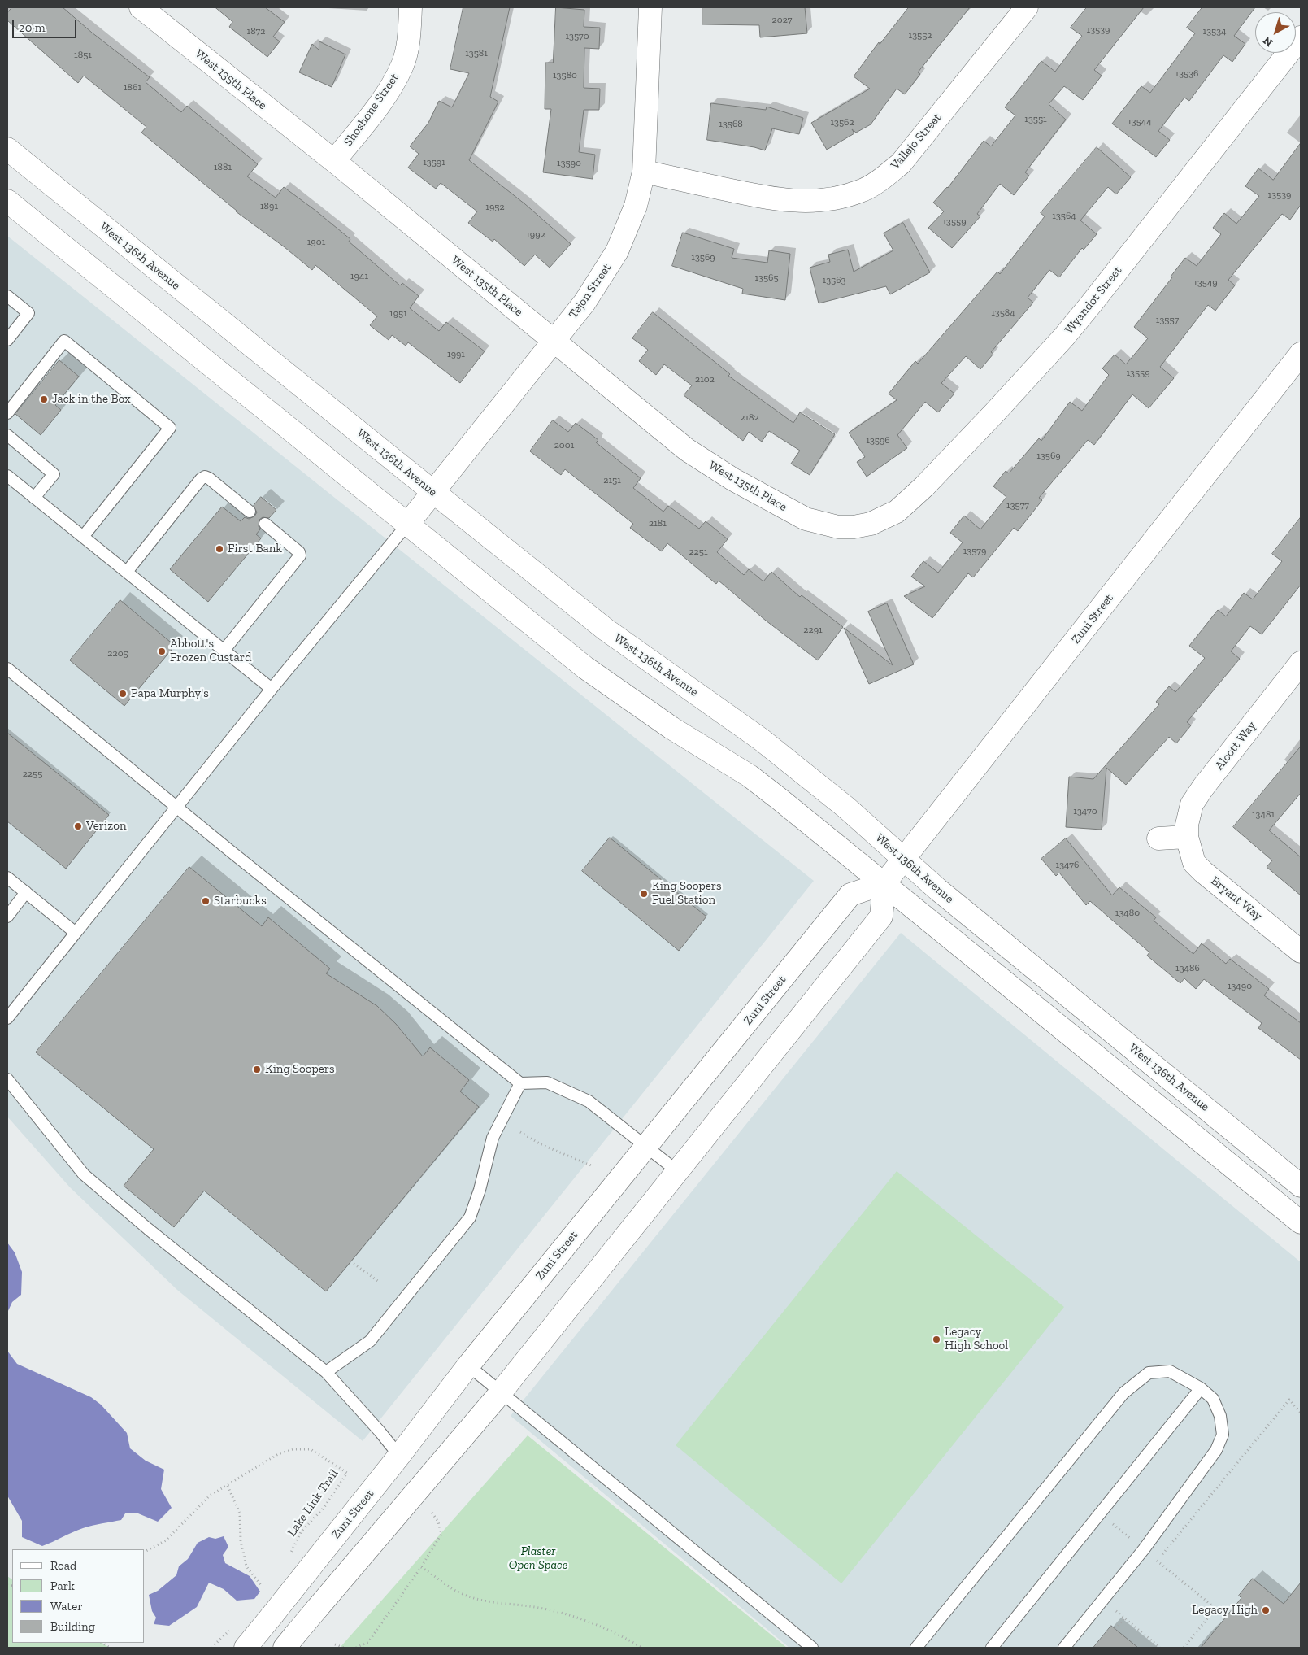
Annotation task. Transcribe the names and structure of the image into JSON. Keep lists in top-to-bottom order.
{
  "streets": {
    "main road": [
      "West 135th Place",
      "Shoshone Street",
      "Vallejo Street",
      "West 136th Avenue",
      "Tejon Street",
      "Wyandot Street",
      "Zuni Street",
      "Alcott Way",
      "Bryant Way"
    ],
    "path": ["Lake Link Trail"]
  },
  "crossings": [
    ["West 135th Place", "Shoshone Street"],
    ["West 135th Place", "Tejon Street"],
    ["West 135th Place", "Wyandot Street"],
    ["Vallejo Street", "Tejon Street"],
    ["West 136th Avenue", "Tejon Street"],
    ["West 136th Avenue", "Zuni Street"],
    ["Alcott Way", "Bryant Way"]
  ],
  "parks": ["Plaster Open Space"],
  "places": [
    "Jack in the Box",
    "First Bank",
    "Abbott's Frozen Custard",
    "Papa Murphy's",
    "Verizon",
    "King Soopers Fuel Station",
    "Starbucks",
    "King Soopers",
    "Legacy High School",
    "Legacy High"
  ],
  "house_numbers": [
    "2027",
    "13539",
    "1872",
    "13534",
    "13552",
    "13570",
    "13581",
    "1851",
    "13536",
    "13580",
    "1861",
    "13551",
    "13544",
    "13562",
    "13568",
    "13591",
    "13590",
    "1881",
    "13539",
    "1891",
    "1952",
    "13564",
    "13559",
    "1992",
    "1901",
    "13569",
    "1941",
    "13565",
    "13563",
    "13549",
    "13584",
    "1951",
    "13557",
    "1991",
    "13559",
    "2102",
    "2182",
    "13596",
    "2001",
    "13569",
    "2151",
    "13577",
    "2181",
    "13579",
    "2251",
    "2291",
    "2205",
    "2255",
    "13470",
    "13481",
    "13476",
    "13480",
    "13486",
    "13490"
  ],
  "legend": [
    "Road",
    "Park",
    "Water",
    "Building"
  ],
  "scale_bar": "20 m",
  "north": "bottom left"
}
